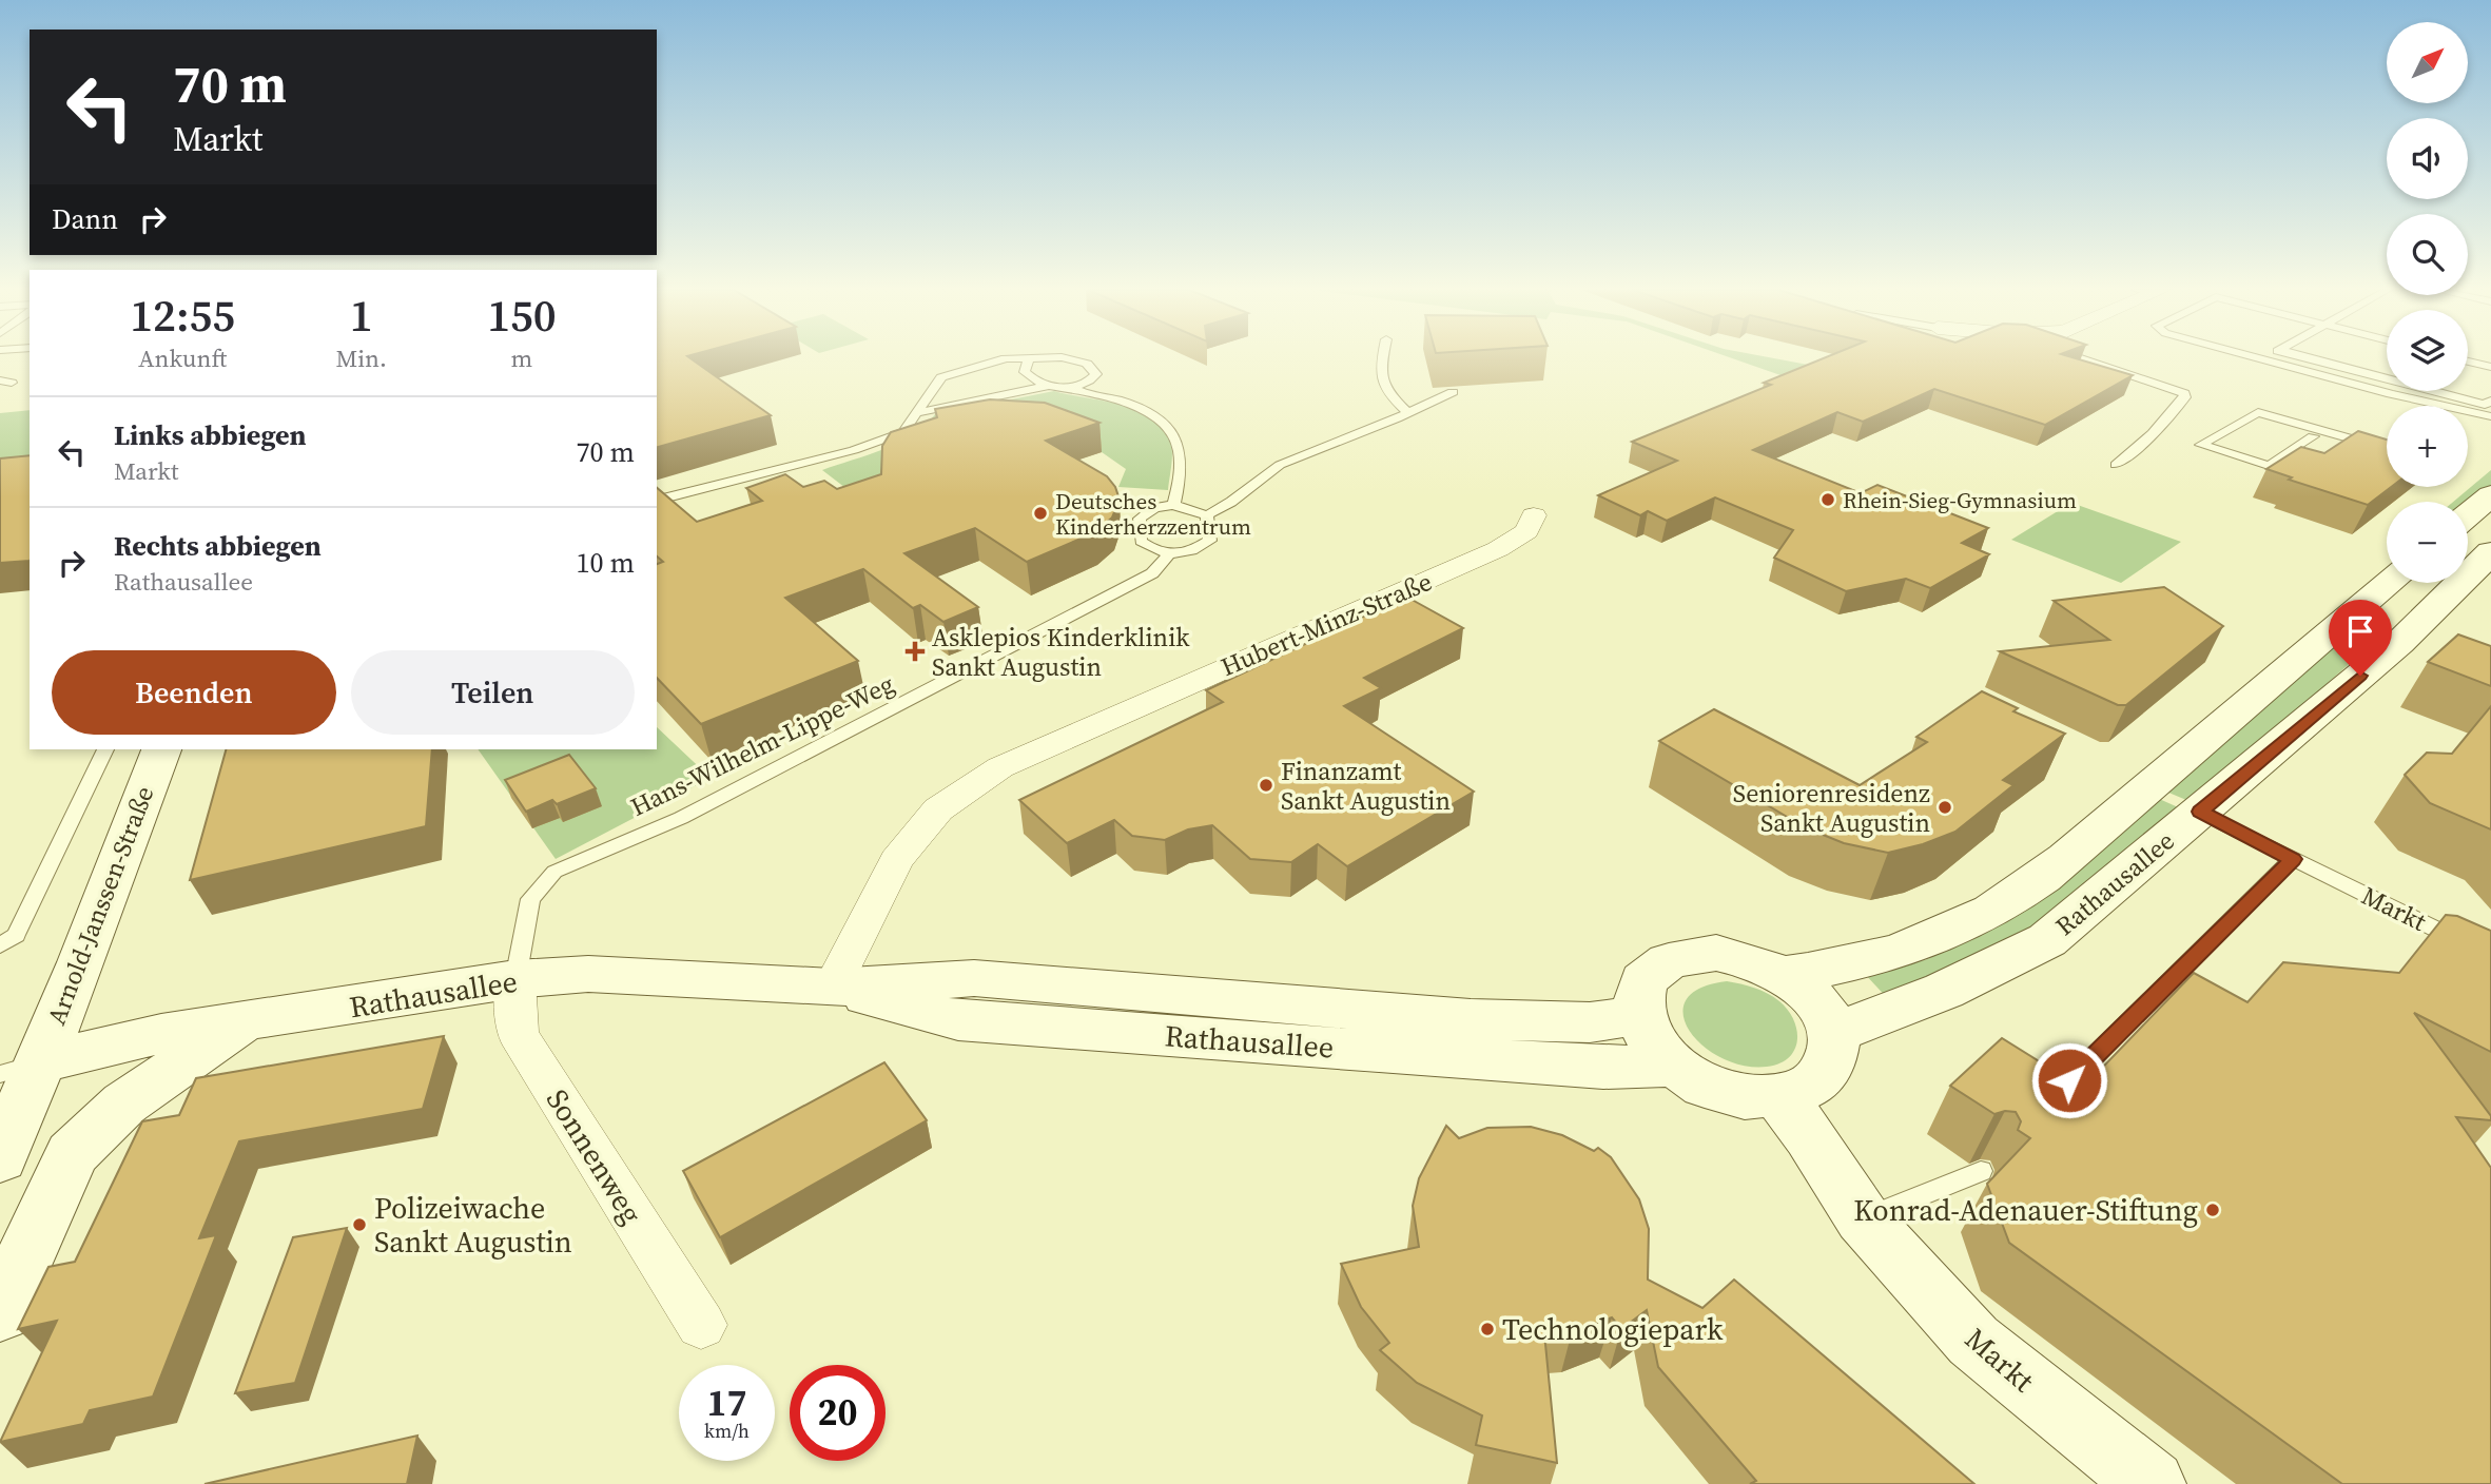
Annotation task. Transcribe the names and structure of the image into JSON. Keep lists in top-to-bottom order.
{
  "streets": {
    "street": [
      "Hubert-Minz-Straße",
      "Rathausallee",
      "Arnold-Janssen-Straße",
      "Markt",
      "Sonnenweg"
    ],
    "lane": ["Hans-Wilhelm-Lippe-Weg"]
  },
  "crossings": [
    ["Hubert-Minz-Straße", "Rathausallee"],
    ["Hans-Wilhelm-Lippe-Weg", "Rathausallee"],
    ["Hans-Wilhelm-Lippe-Weg", "Sonnenweg"],
    ["Rathausallee", "Arnold-Janssen-Straße"],
    ["Rathausallee", "Markt"],
    ["Rathausallee", "Sonnenweg"]
  ],
  "places": {
    "other": [
      "Rhein-Sieg-Gymnasium",
      "Deutsches Kinderherzzentrum",
      "Finanzamt Sankt Augustin",
      "Seniorenresidenz Sankt Augustin",
      "Konrad-Adenauer-Stiftung",
      "Polizeiwache Sankt Augustin",
      "Technologiepark"
    ],
    "health": ["Asklepios Kinderklinik Sankt Augustin"]
  },
  "north": "top right",
  "page": {
    "map_buttons": ["+", "−"],
    "turn": ["70 m", "Markt"],
    "then": "Dann",
    "eta": [
      "12:55",
      "Ankunft",
      "1",
      "Min.",
      "150",
      "m"
    ],
    "list": [
      {
        "name": "Links abbiegen",
        "note": "Markt",
        "value": "70 m"
      },
      {
        "name": "Rechts abbiegen",
        "note": "Rathausallee",
        "value": "10 m"
      }
    ],
    "buttons": ["Beenden", "Teilen"],
    "speed": "17 km/h",
    "limit": "20"
  }
}
